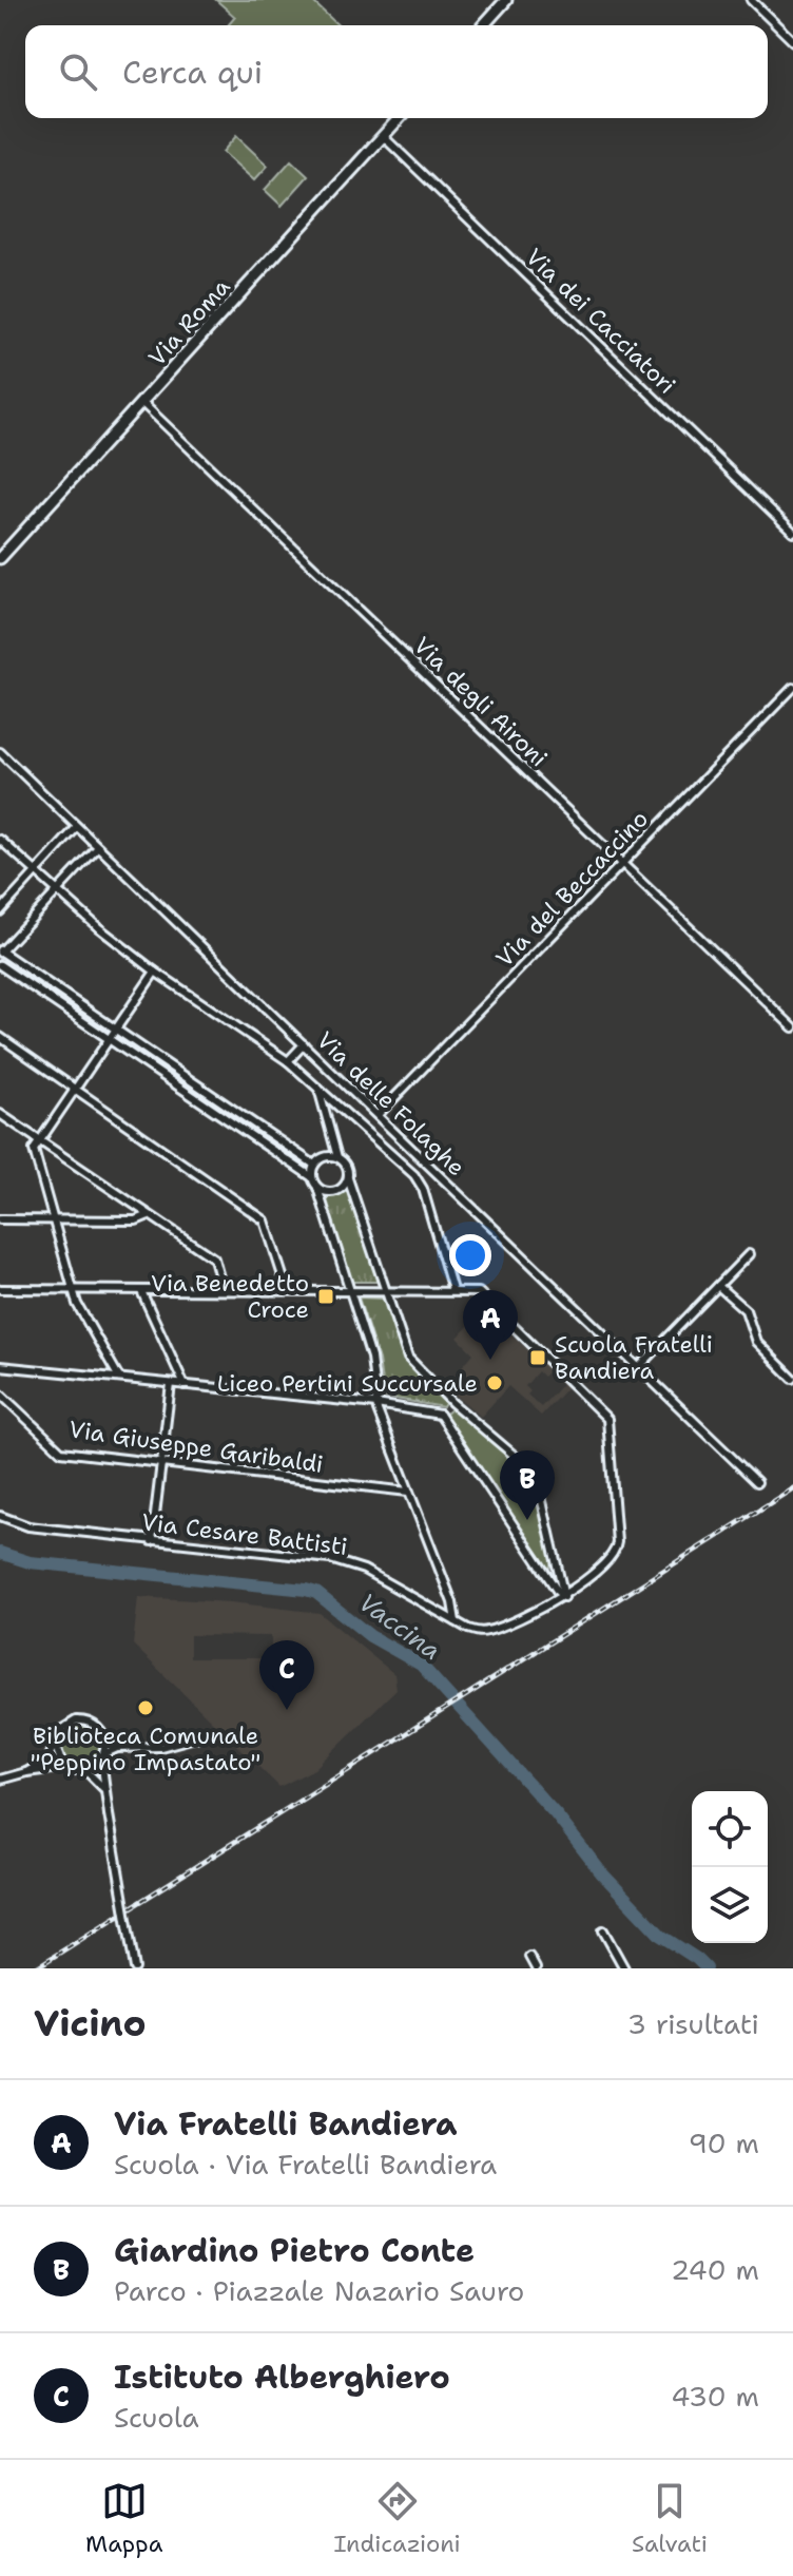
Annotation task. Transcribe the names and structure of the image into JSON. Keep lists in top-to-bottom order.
{
  "streets": {
    "street": [
      "Via dei Cacciatori",
      "Via Roma",
      "Via degli Aironi",
      "Via del Beccaccino",
      "Via delle Folaghe",
      "Via Giuseppe Garibaldi",
      "Via Cesare Battisti"
    ]
  },
  "crossings": [
    ["Via dei Cacciatori", "Via Roma"],
    ["Via Roma", "Via degli Aironi"],
    ["Via degli Aironi", "Via del Beccaccino"],
    ["Via del Beccaccino", "Via delle Folaghe"]
  ],
  "water": ["Vaccina"],
  "places": {
    "transit": ["Via Benedetto Croce", "Scuola Fratelli Bandiera"],
    "other": ["Liceo Pertini Succursale", "Biblioteca Comunale \"Peppino Impastato\""]
  },
  "page": {
    "search": "Cerca qui",
    "pins": ["A", "B", "C"],
    "heading": ["Vicino", "3 risultati"],
    "list": [
      {
        "mark": "A",
        "name": "Via Fratelli Bandiera",
        "note": "Scuola · Via Fratelli Bandiera",
        "value": "90 m"
      },
      {
        "mark": "B",
        "name": "Giardino Pietro Conte",
        "note": "Parco · Piazzale Nazario Sauro",
        "value": "240 m"
      },
      {
        "mark": "C",
        "name": "Istituto Alberghiero",
        "note": "Scuola",
        "value": "430 m"
      }
    ],
    "nav": ["Mappa", "Indicazioni", "Salvati"]
  }
}
